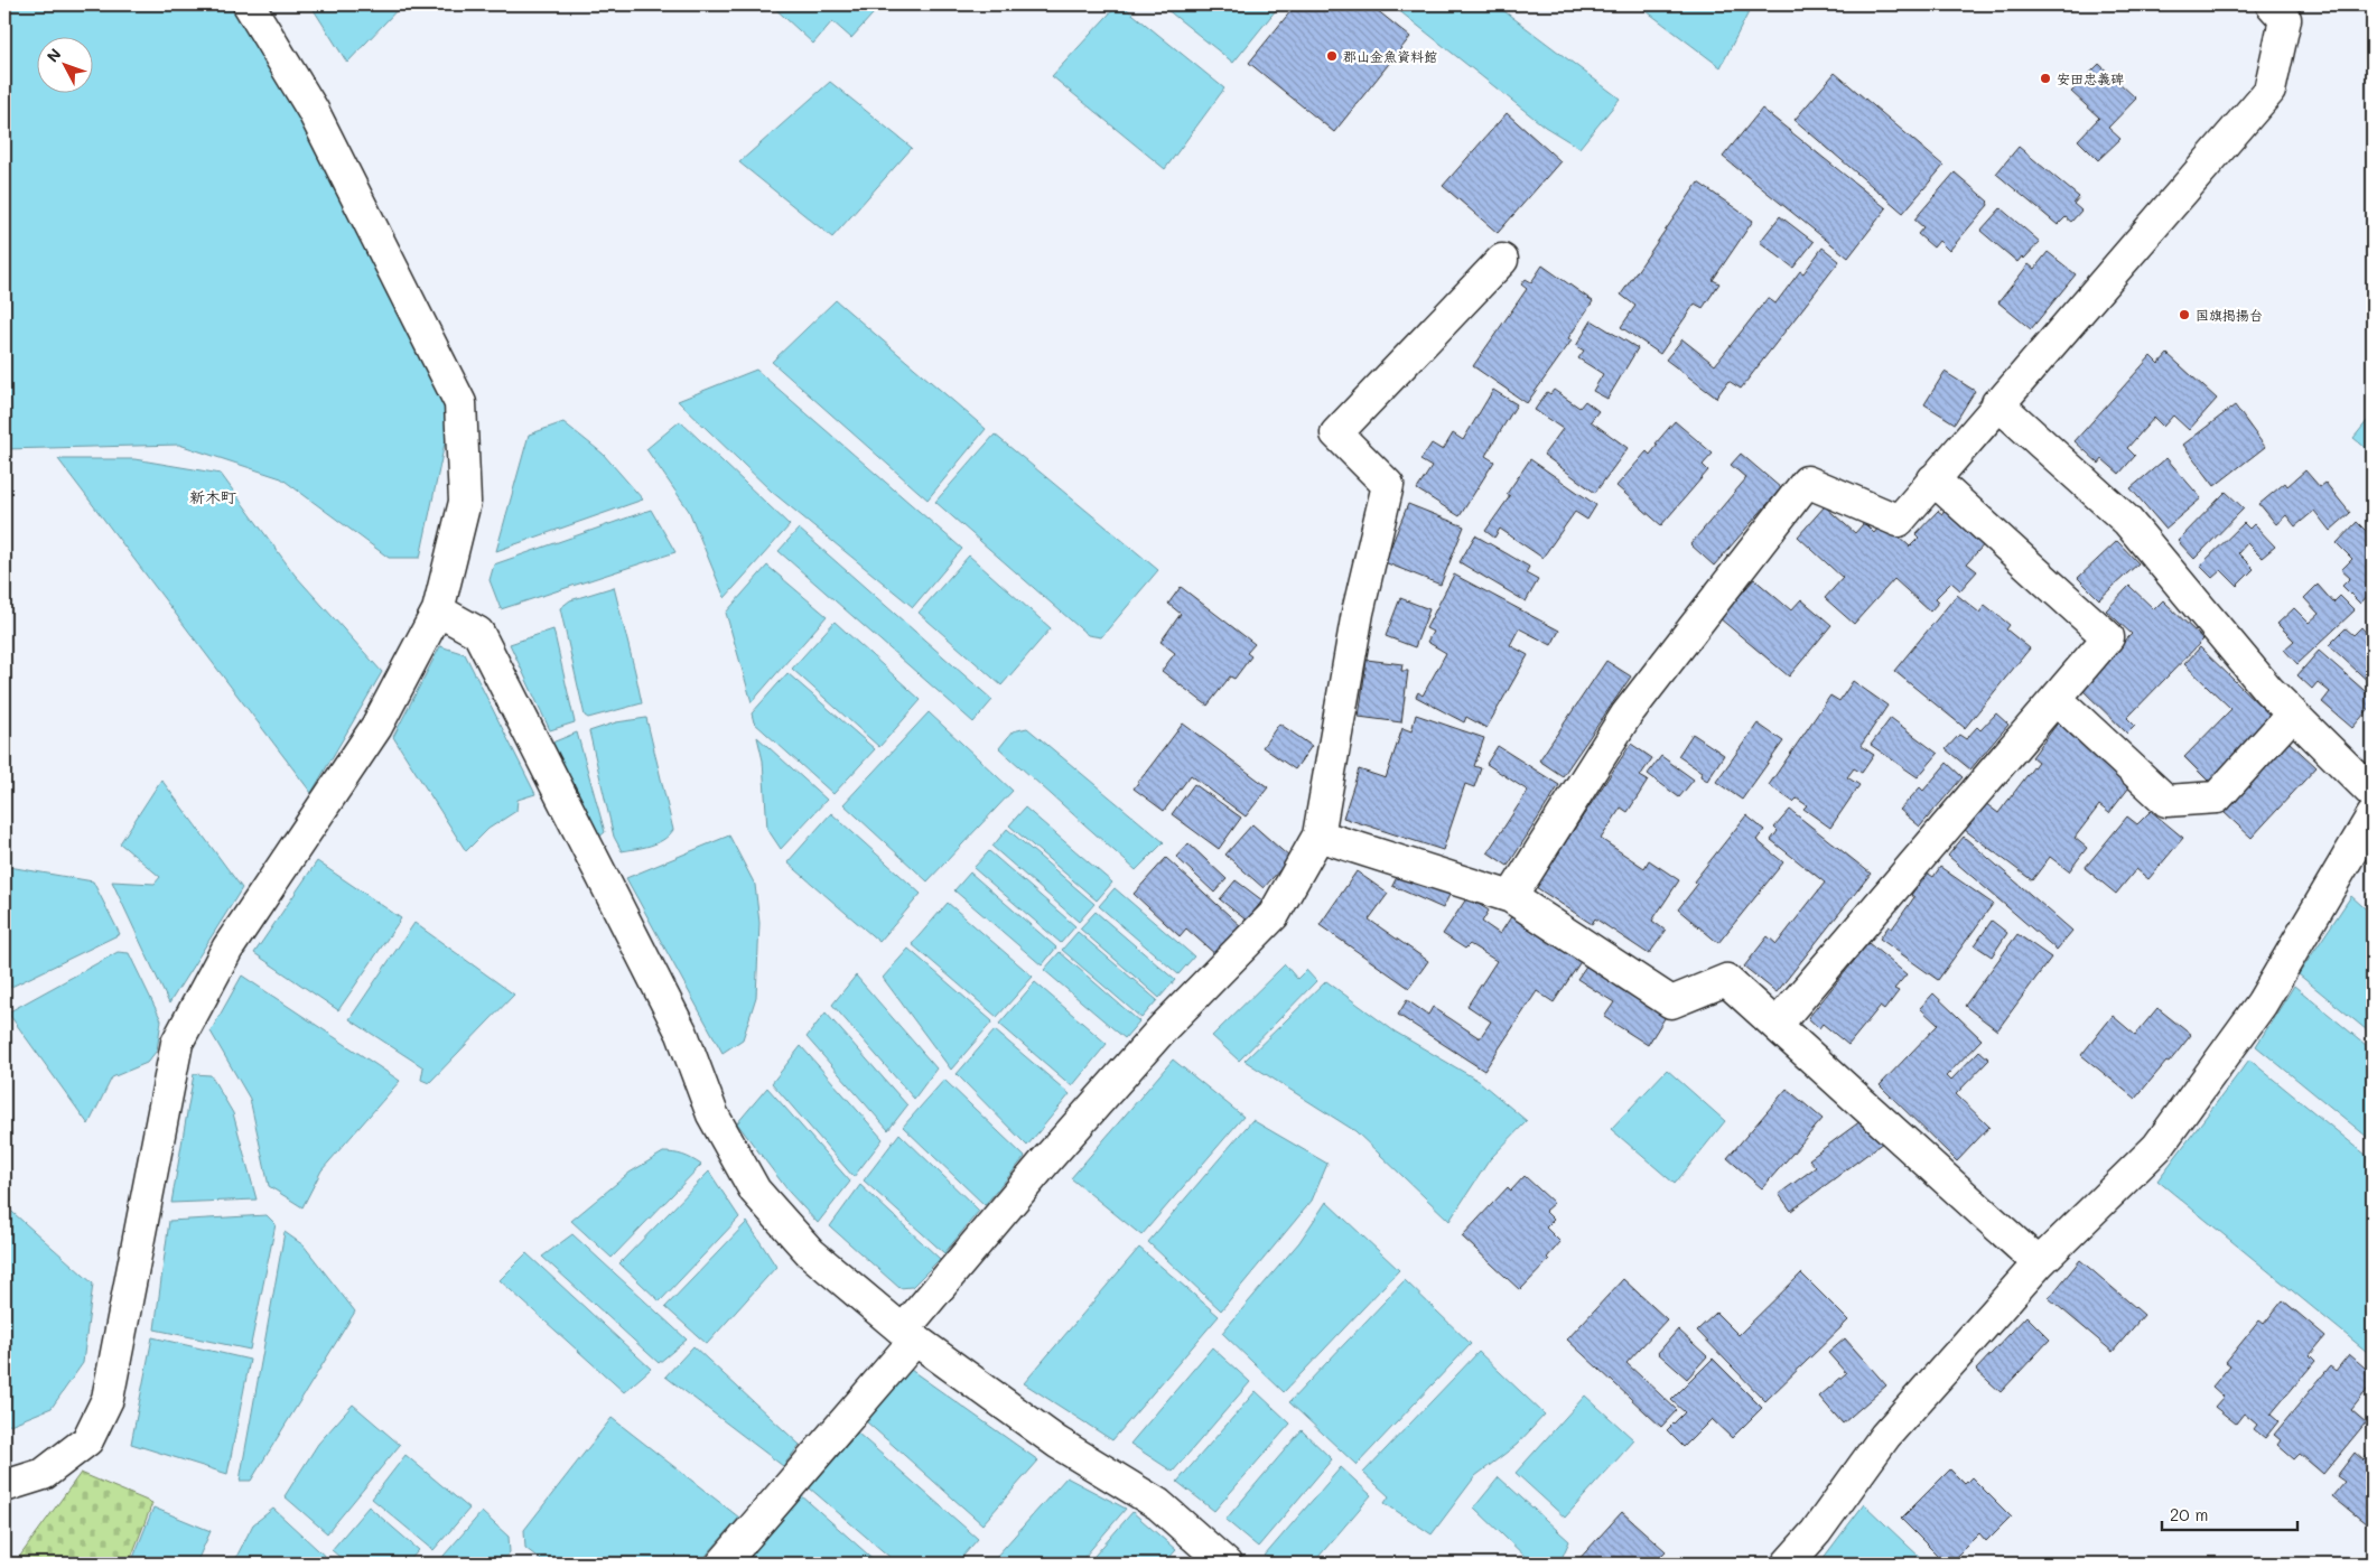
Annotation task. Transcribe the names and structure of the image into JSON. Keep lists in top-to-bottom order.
{
  "districts": ["新木町"],
  "places": ["郡山金魚資料館", "安田忠義碑", "国旗掲揚台"],
  "scale_bar": "20 m",
  "north": "top left"
}
